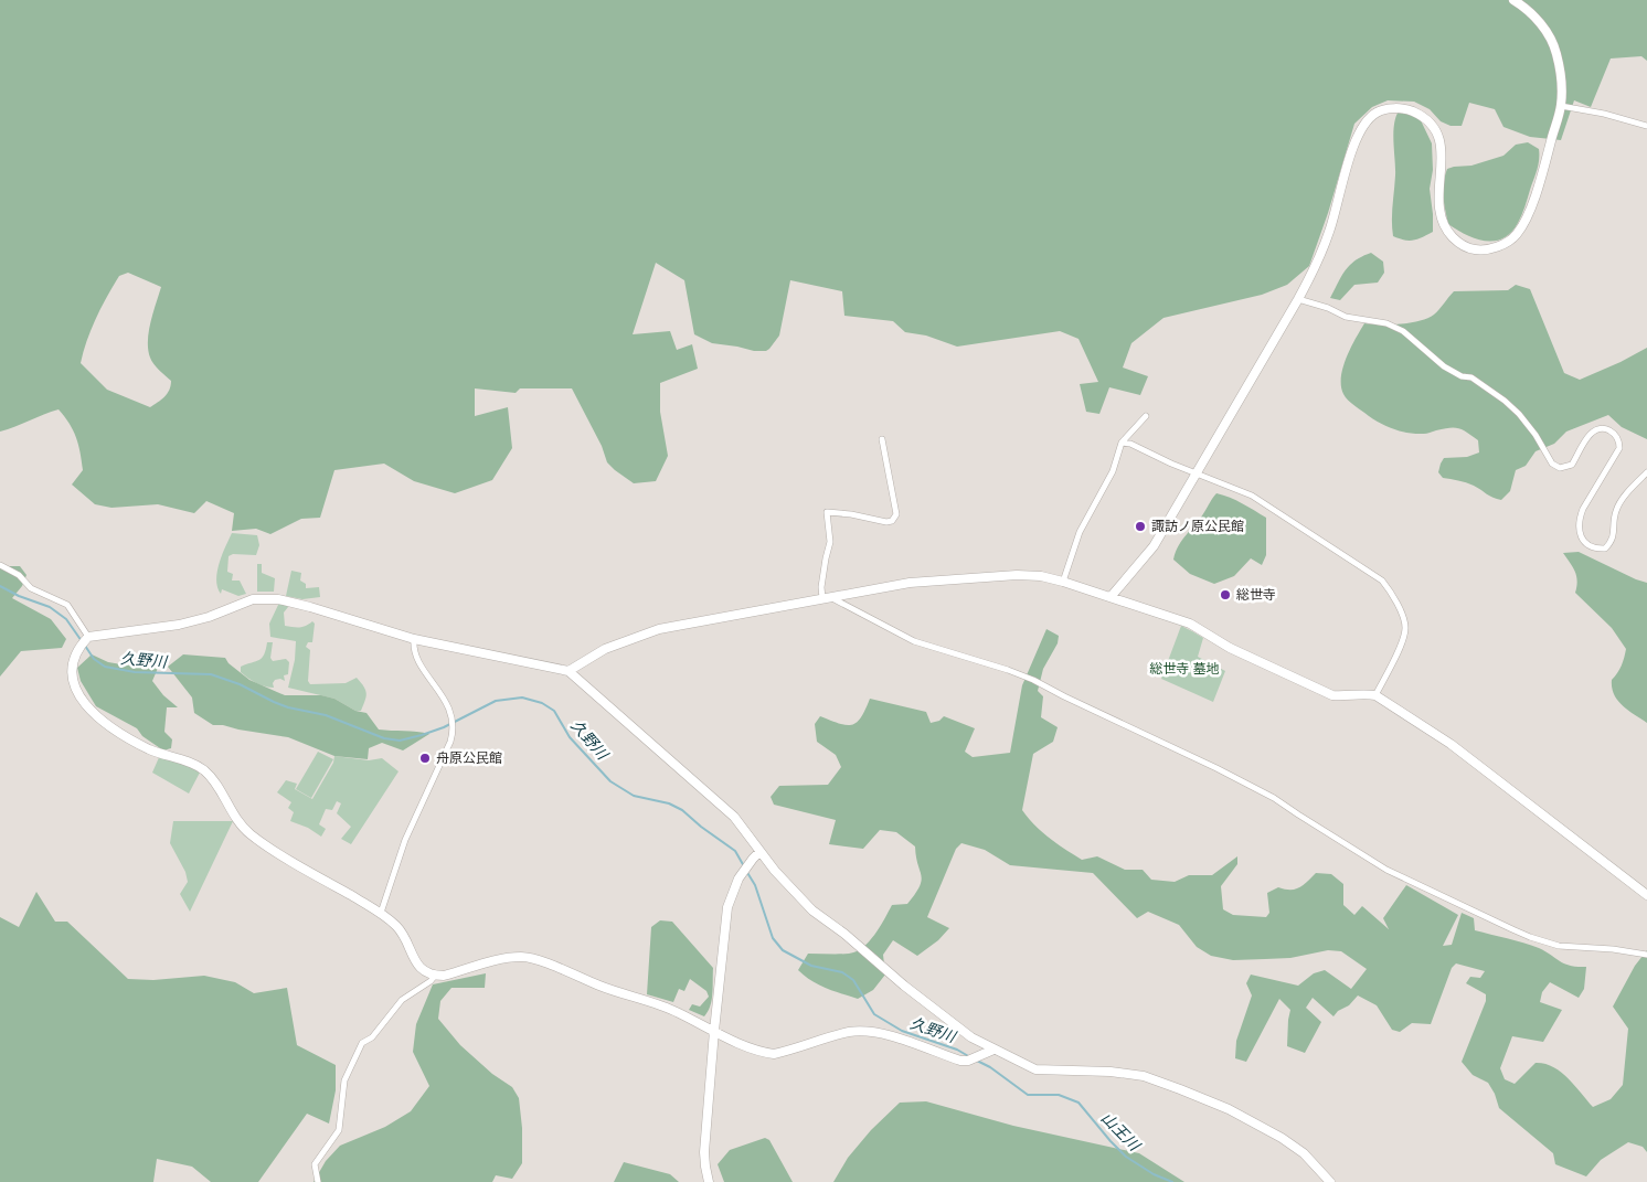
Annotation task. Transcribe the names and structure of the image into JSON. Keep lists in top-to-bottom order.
{
  "water": ["久野川", "山王川"],
  "parks": ["総世寺 墓地"],
  "places": ["諏訪ノ原公民館", "総世寺", "舟原公民館"]
}
